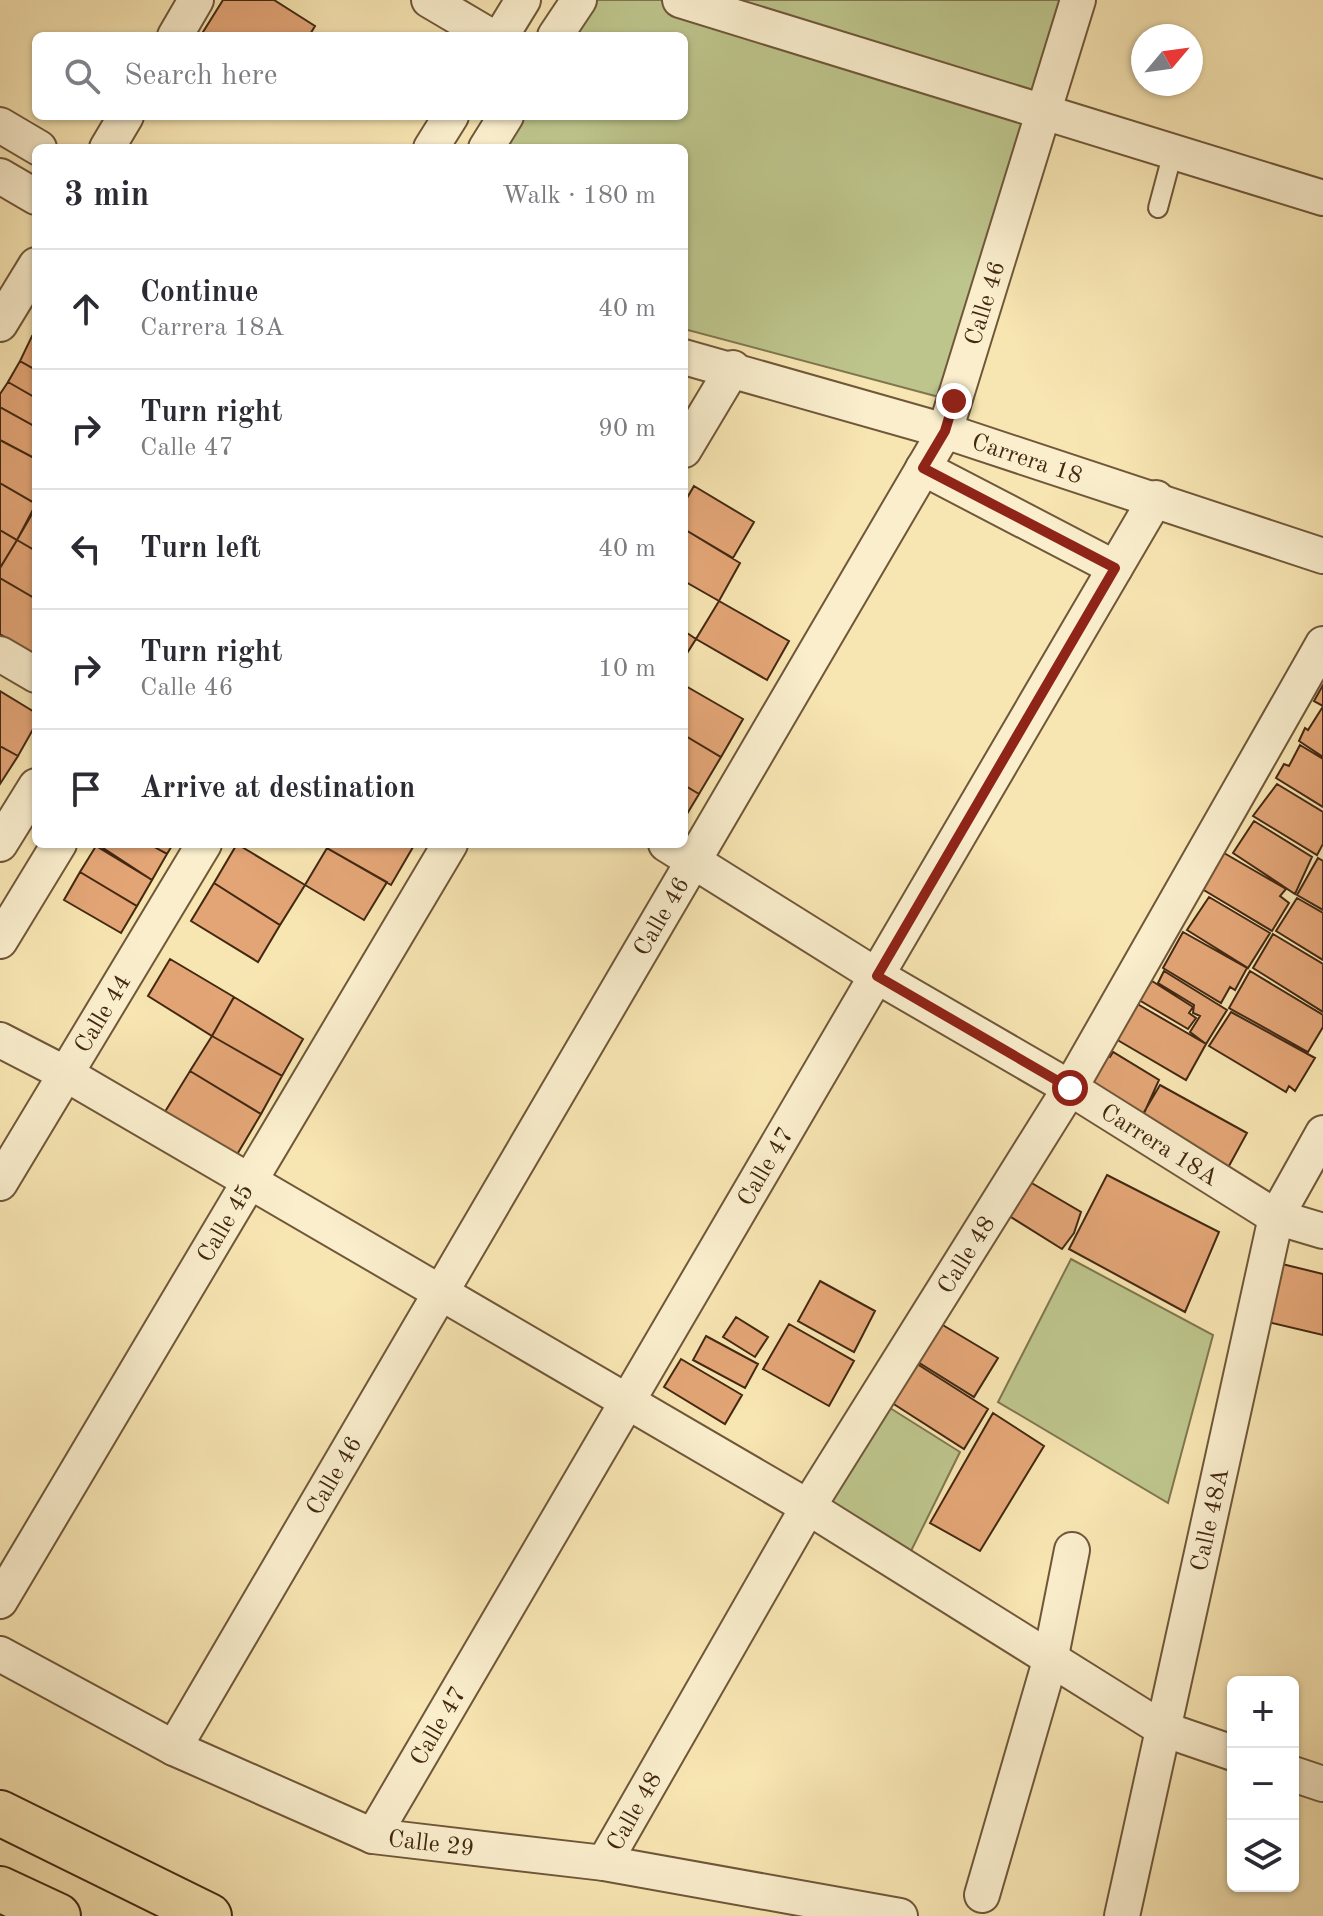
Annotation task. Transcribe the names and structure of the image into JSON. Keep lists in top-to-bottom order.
{
  "streets": {
    "street": [
      "Calle 46",
      "Carrera 18",
      "Calle 44",
      "Carrera 18A",
      "Calle 47",
      "Calle 45",
      "Calle 48",
      "Calle 48A",
      "Calle 29"
    ]
  },
  "crossings": [
    ["Calle 46", "Carrera 18"],
    ["Calle 46", "Calle 29"],
    ["Carrera 18", "Calle 47"],
    ["Carrera 18A", "Calle 47"],
    ["Carrera 18A", "Calle 48"],
    ["Carrera 18A", "Calle 48A"],
    ["Calle 47", "Calle 29"],
    ["Calle 48", "Calle 29"]
  ],
  "north": "top right",
  "page": {
    "search": "Search here",
    "heading": ["3 min", "Walk · 180 m"],
    "list": [
      ["Continue", "Carrera 18A", "40 m"],
      ["Turn right", "Calle 47", "90 m"],
      ["Turn left", "40 m"],
      ["Turn right", "Calle 46", "10 m"],
      "Arrive at destination"
    ],
    "map_buttons": ["+", "−"]
  }
}
